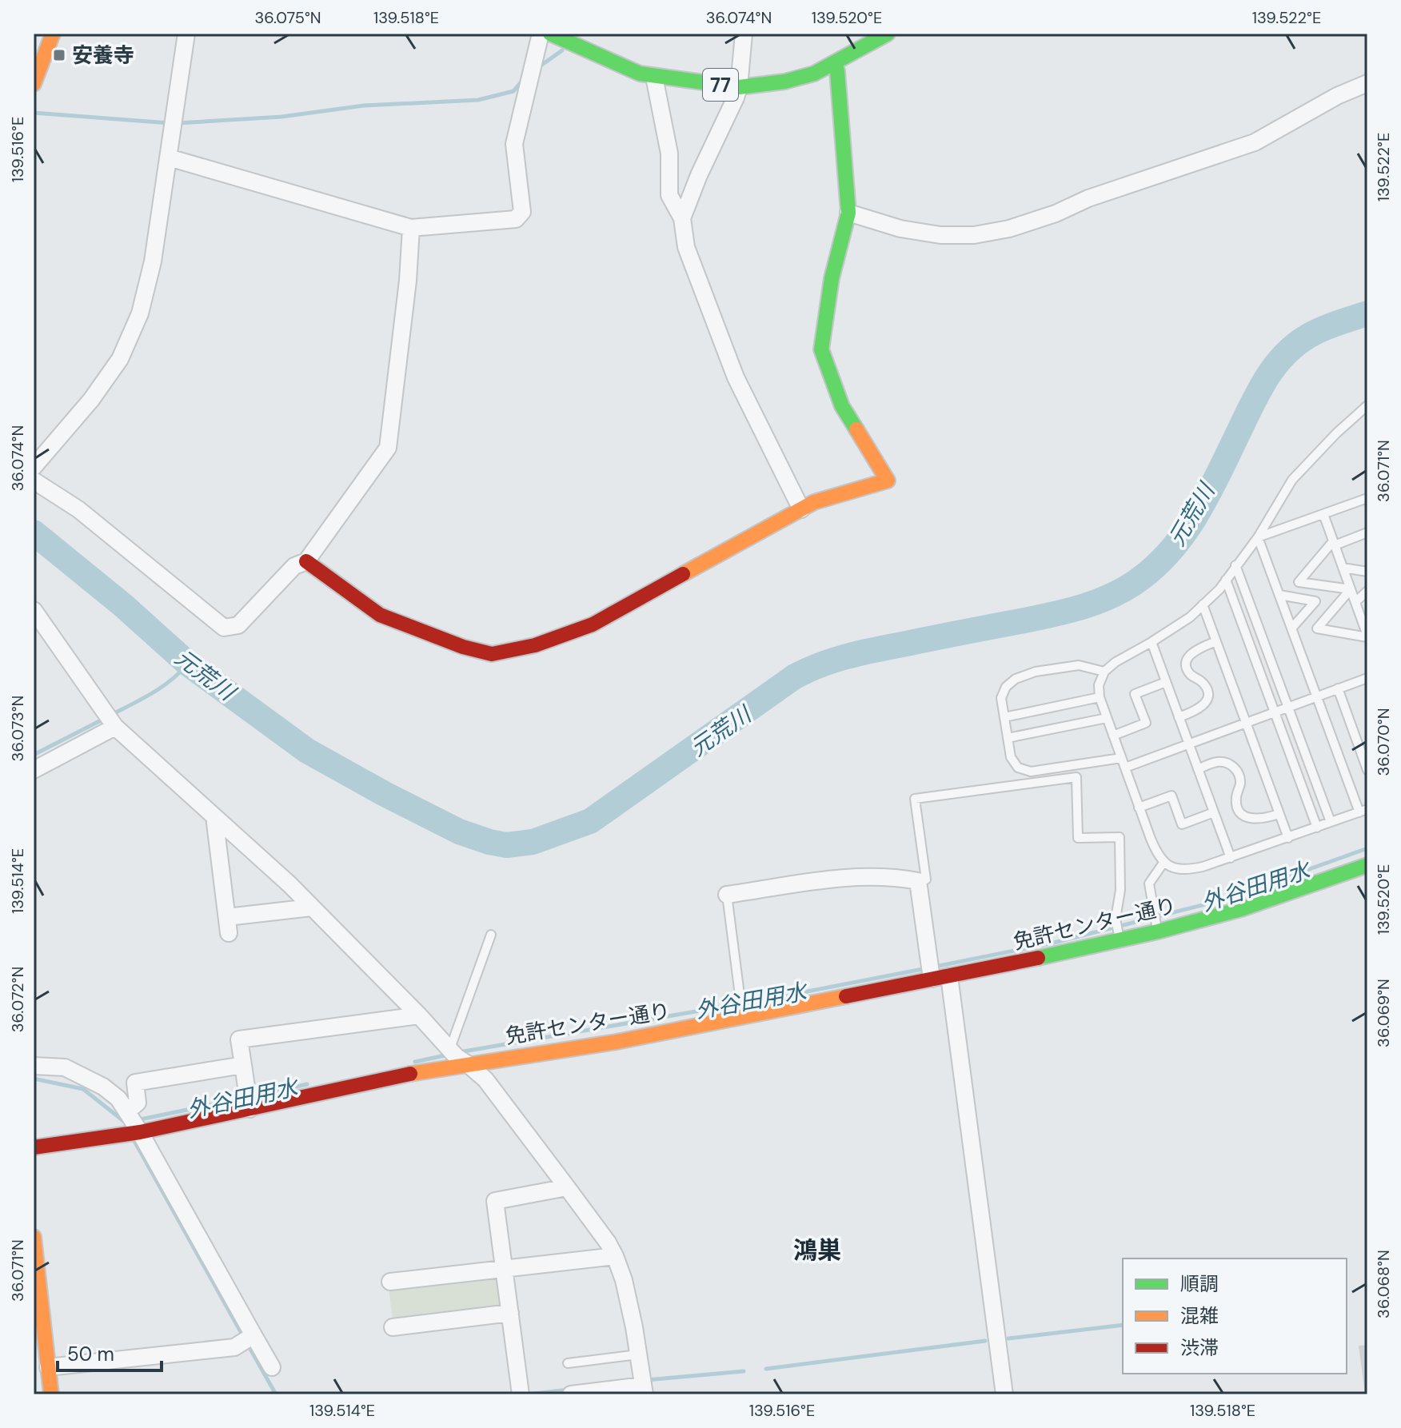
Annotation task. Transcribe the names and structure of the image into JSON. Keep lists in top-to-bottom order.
{
  "streets": {
    "street": ["77", "免許センター通り"]
  },
  "districts": ["鴻巣"],
  "water": ["元荒川", "外谷田用水"],
  "places": {
    "transit": ["安養寺"]
  },
  "legend": ["順調", "混雑", "渋滞"],
  "scale_bar": "50 m",
  "coordinates": [
    "36.075°N",
    "139.518°E",
    "36.074°N",
    "139.520°E",
    "139.522°E",
    "139.516°E",
    "36.071°N",
    "36.073°N",
    "36.070°N",
    "139.514°E",
    "36.072°N",
    "36.069°N",
    "36.068°N"
  ]
}
